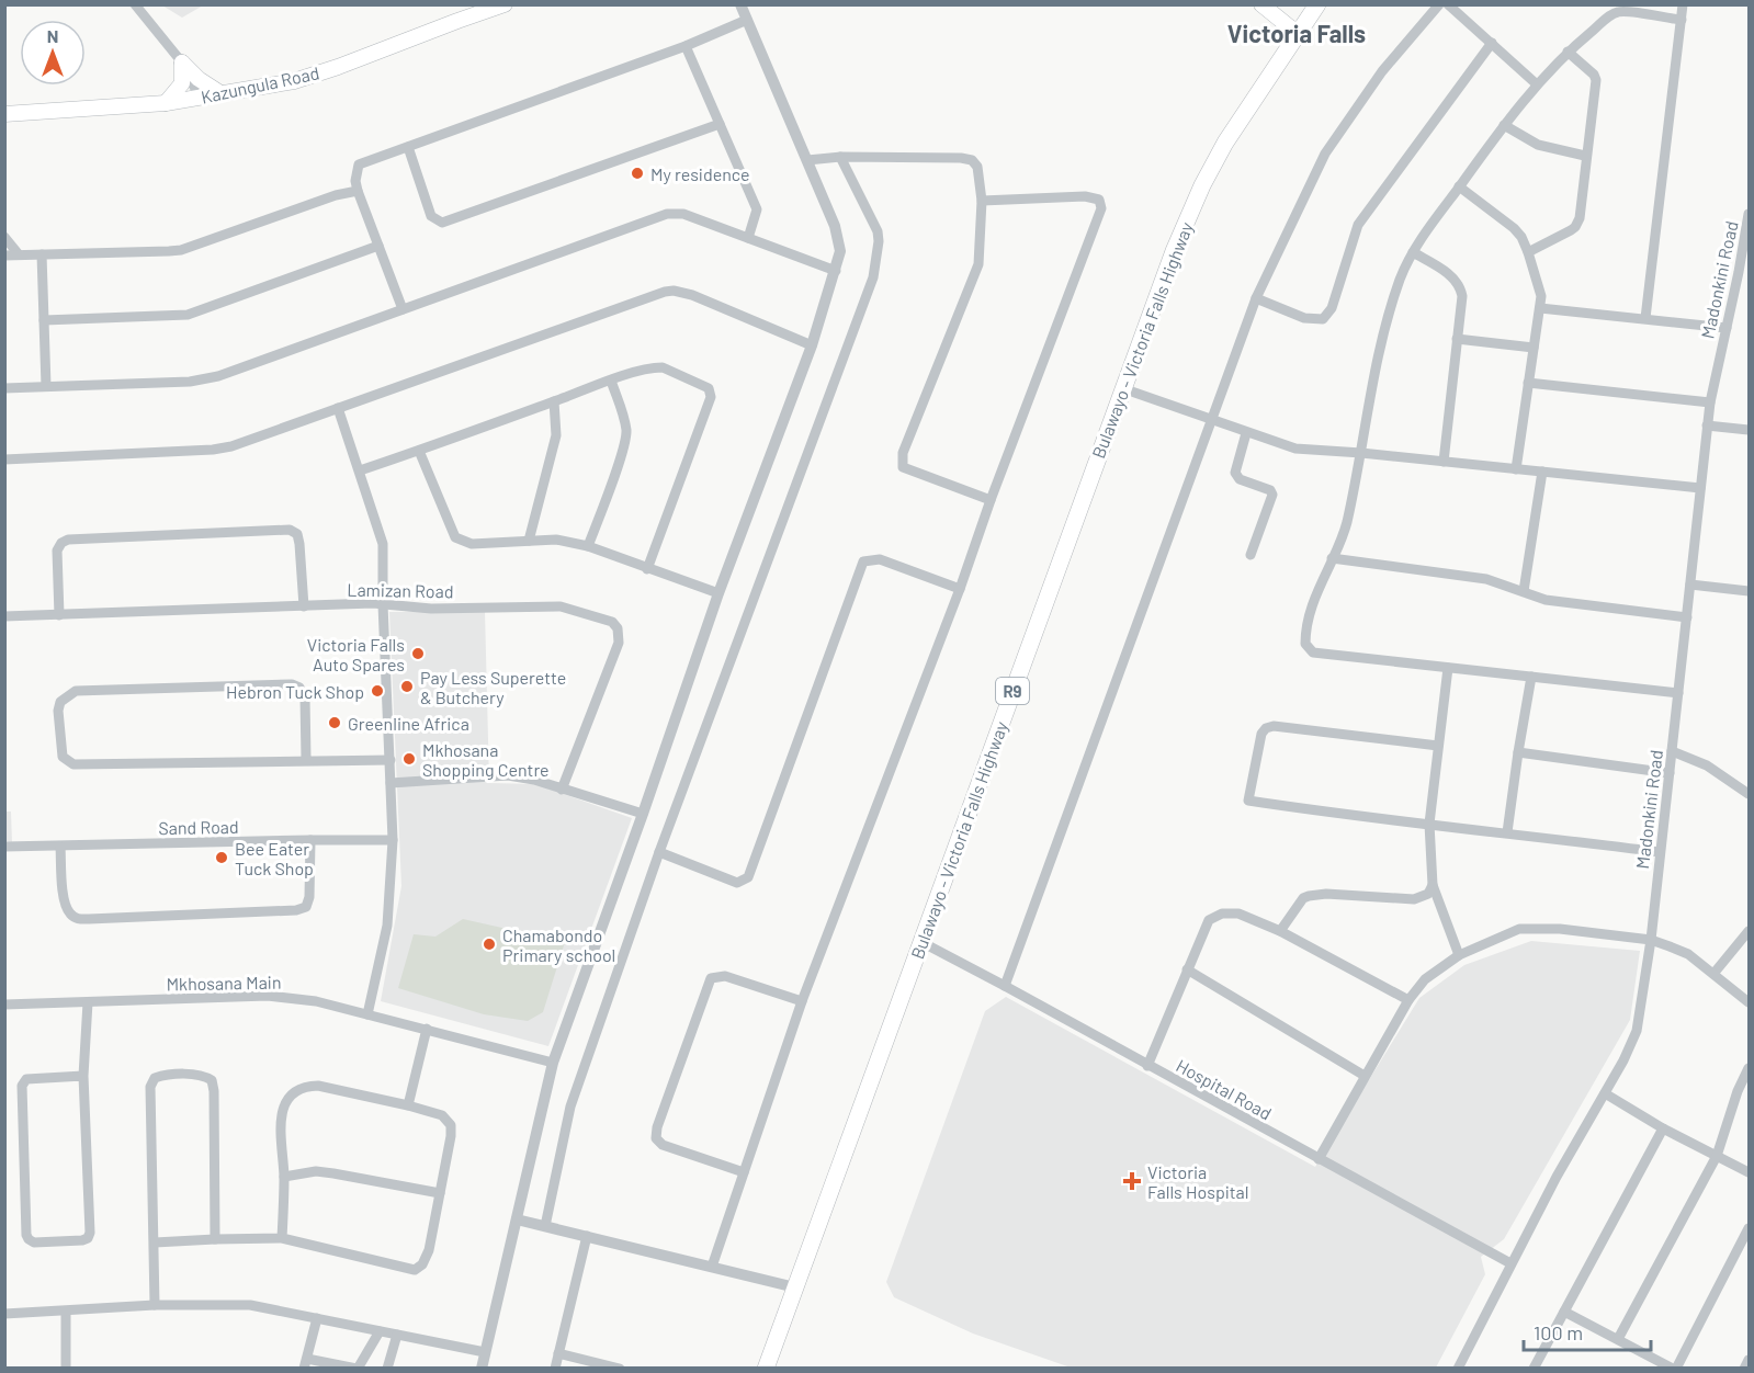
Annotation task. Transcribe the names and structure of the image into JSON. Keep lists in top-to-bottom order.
{
  "streets": {
    "highway": ["Bulawayo - Victoria Falls Highway", "R9"],
    "main road": ["Kazungula Road"],
    "street": [
      "Madonkini Road",
      "Lamizan Road",
      "Sand Road",
      "Mkhosana Main",
      "Hospital Road"
    ]
  },
  "crossings": [
    ["Madonkini Road", "Hospital Road"],
    ["Bulawayo - Victoria Falls Highway", "R9"],
    ["Bulawayo - Victoria Falls Highway", "Hospital Road"]
  ],
  "districts": ["Victoria Falls"],
  "places": {
    "other": [
      "My residence",
      "Victoria Falls Auto Spares",
      "Pay Less Superette & Butchery",
      "Hebron Tuck Shop",
      "Greenline Africa",
      "Mkhosana Shopping Centre",
      "Bee Eater Tuck Shop",
      "Chamabondo Primary school"
    ],
    "health": ["Victoria Falls Hospital"]
  },
  "scale_bar": "100 m",
  "north": "top"
}
